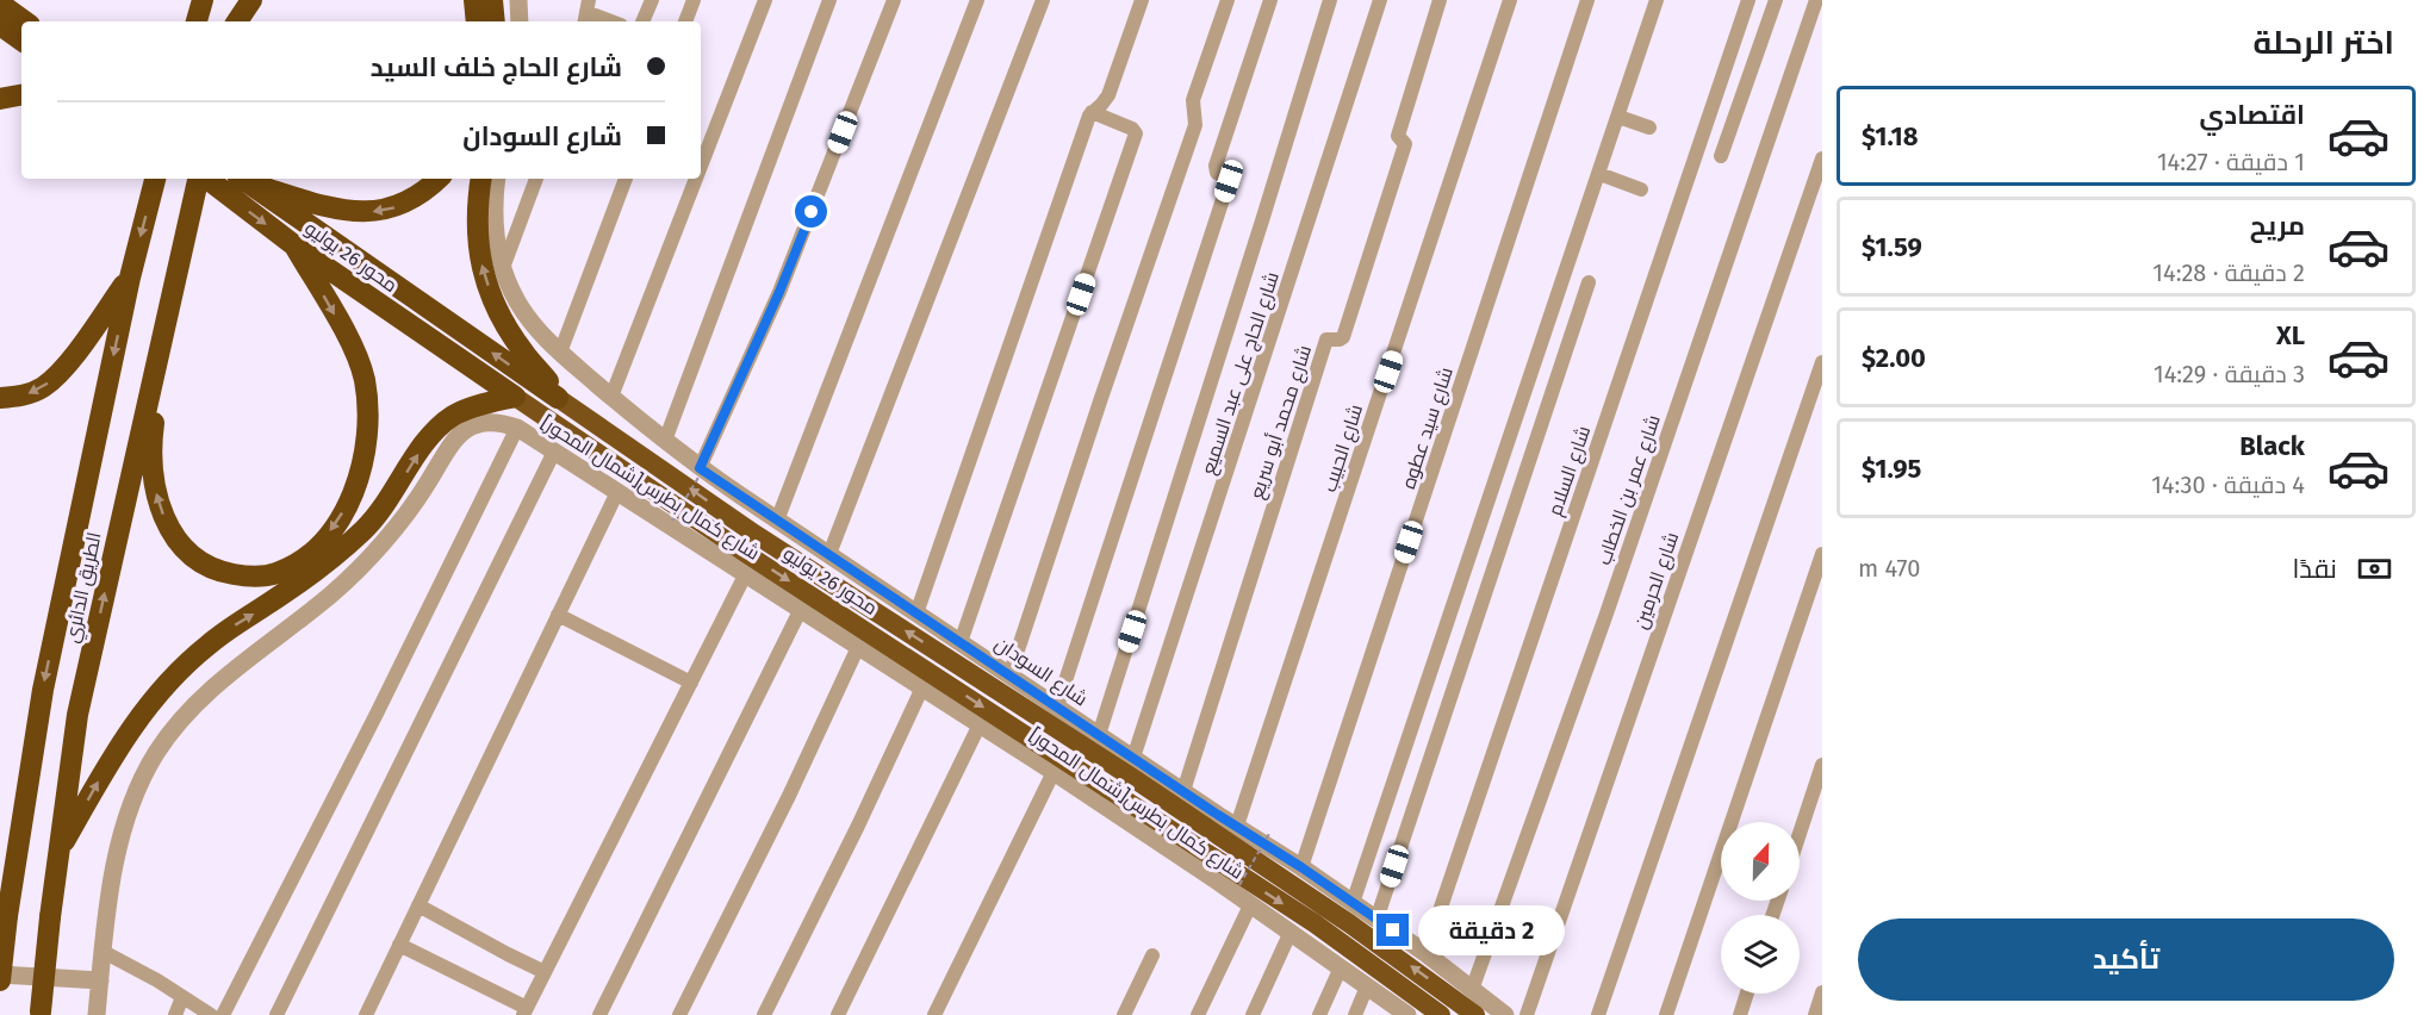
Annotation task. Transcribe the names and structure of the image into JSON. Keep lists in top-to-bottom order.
{
  "streets": {
    "highway": ["محور 26 يوليو", "الطريق الدائري"],
    "street": [
      "شارع الحاج على عبد السميع",
      "شارع محمد أبو سريع",
      "شارع سيد عطوه",
      "شارع الحبيب",
      "شارع السلام",
      "شارع كمال بطرس[شمال المحور]",
      "شارع عمر بن الخطاب",
      "شارع الحرمين",
      "شارع السودان"
    ]
  },
  "crossings": [
    ["شارع الحاج على عبد السميع", "شارع السودان"],
    ["شارع محمد أبو سريع", "شارع السودان"],
    ["شارع سيد عطوه", "شارع السودان"],
    ["شارع الحبيب", "شارع السودان"],
    ["شارع السلام", "شارع السودان"],
    ["شارع عمر بن الخطاب", "شارع السودان"]
  ],
  "north": "top",
  "page": {
    "heading": "اختر الرحلة",
    "banner": ["شارع الحاج خلف السيد", "شارع السودان"],
    "list": [
      {
        "name": "اقتصادي",
        "note": "1 دقيقة · 14:27",
        "value": "$1.18"
      },
      {
        "name": "مريح",
        "note": "2 دقيقة · 14:28",
        "value": "$1.59"
      },
      {
        "name": "XL",
        "note": "3 دقيقة · 14:29",
        "value": "$2.00"
      },
      {
        "name": "Black",
        "note": "4 دقيقة · 14:30",
        "value": "$1.95"
      }
    ],
    "pay": ["نقدًا", "470 m"],
    "buttons": "تأكيد",
    "bubble": "2 دقيقة"
  }
}
